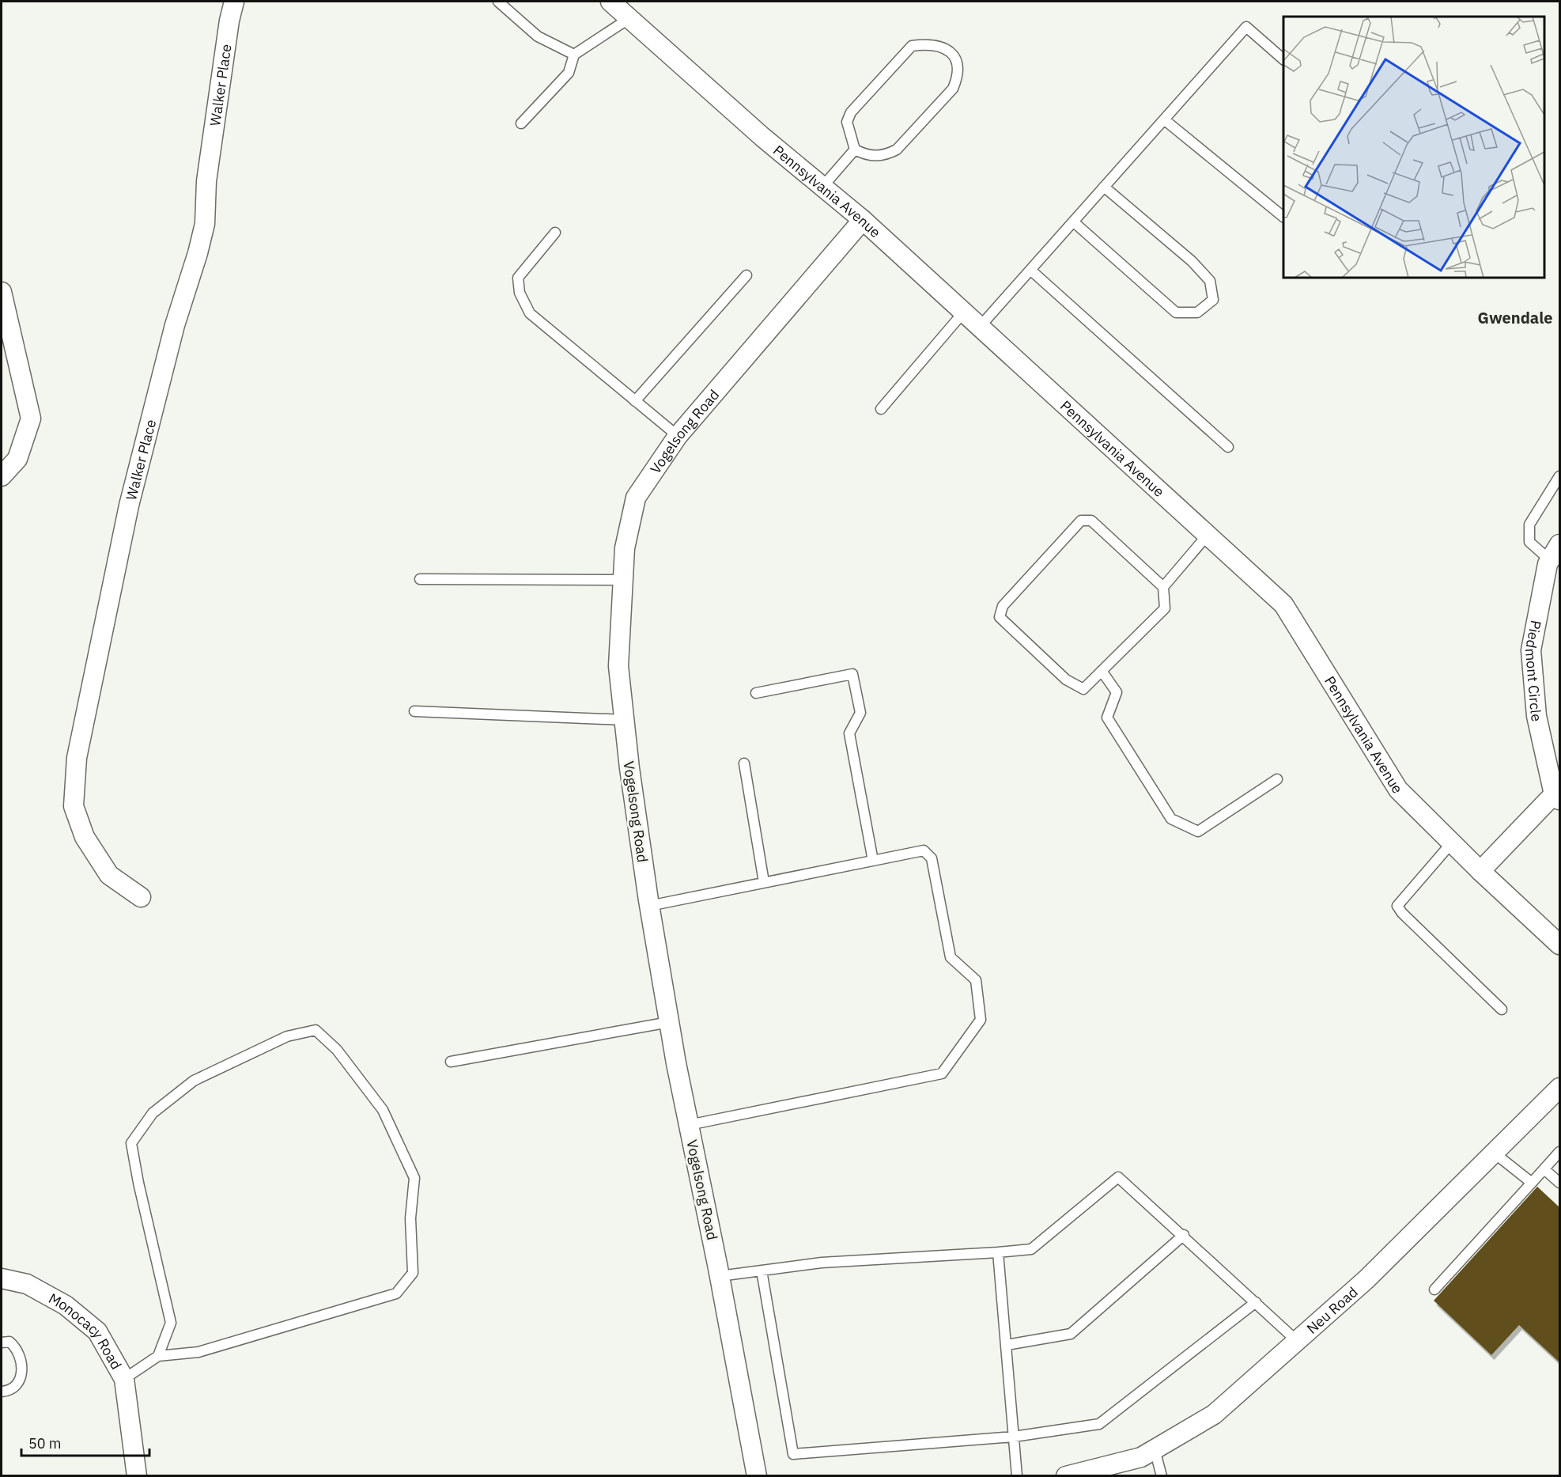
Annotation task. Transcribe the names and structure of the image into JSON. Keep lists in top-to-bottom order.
{
  "streets": {
    "street": [
      "Walker Place",
      "Pennsylvania Avenue",
      "Vogelsong Road",
      "Piedmont Circle",
      "Neu Road",
      "Monocacy Road"
    ]
  },
  "crossings": [
    ["Pennsylvania Avenue", "Vogelsong Road"]
  ],
  "districts": ["Gwendale"],
  "scale_bar": "50 m"
}
